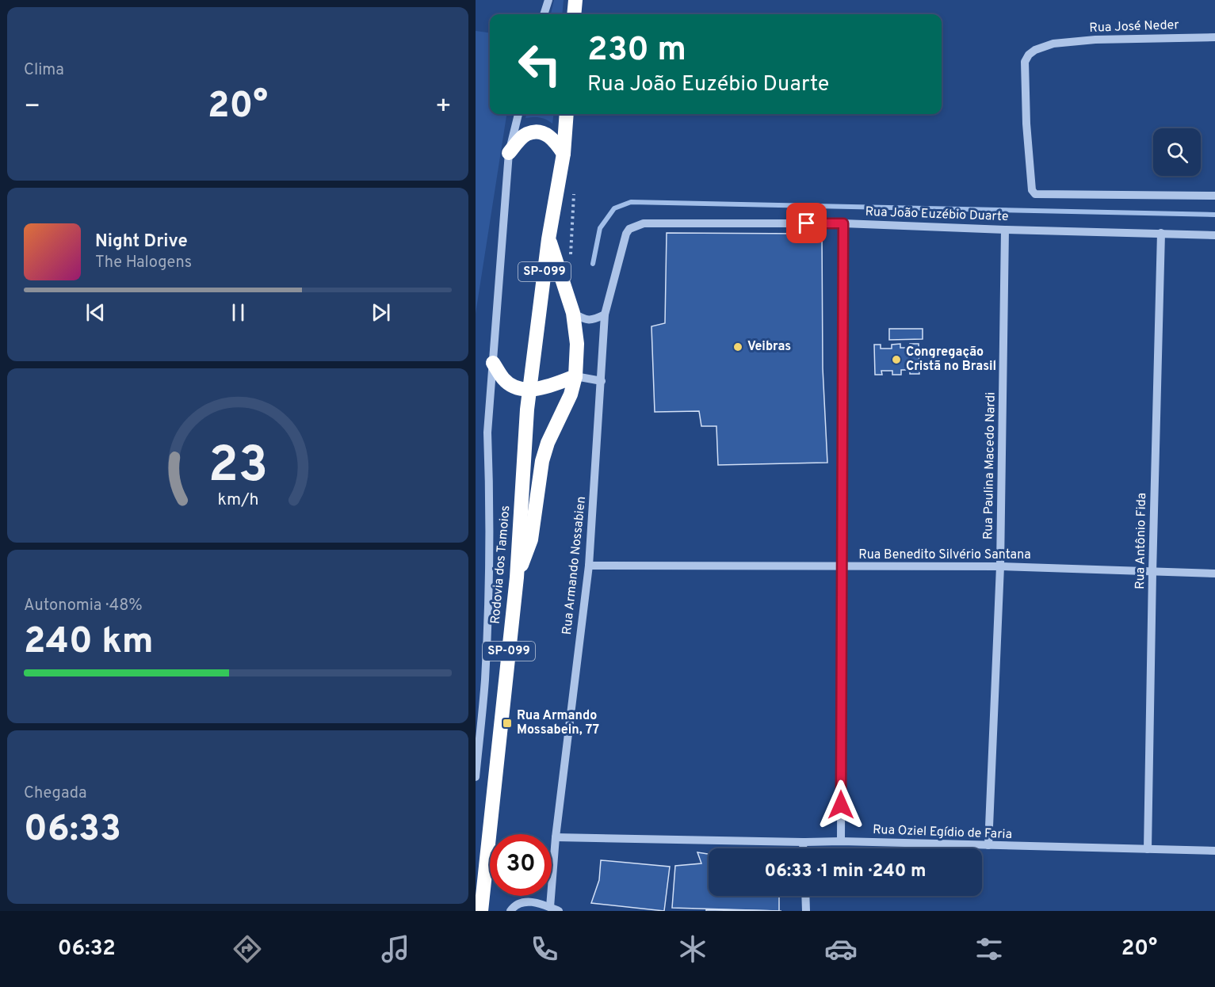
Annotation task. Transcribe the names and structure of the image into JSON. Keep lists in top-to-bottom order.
{
  "streets": {
    "highway": ["SP-099", "Rodovia dos Tamoios"],
    "street": [
      "Rua José Neder",
      "Rua João Euzébio Duarte",
      "Rua Paulina Macedo Nardi",
      "Rua Antônio Fida",
      "Rua Benedito Silvério Santana",
      "Rua Armando Nossabien",
      "Rua Oziel Egídio de Faria"
    ]
  },
  "crossings": [
    ["Rua João Euzébio Duarte", "Rua Paulina Macedo Nardi"],
    ["Rua João Euzébio Duarte", "Rua Antônio Fida"],
    ["Rua João Euzébio Duarte", "Rua Armando Nossabien"],
    ["SP-099", "Rodovia dos Tamoios"],
    ["Rua Paulina Macedo Nardi", "Rua Benedito Silvério Santana"],
    ["Rua Paulina Macedo Nardi", "Rua Oziel Egídio de Faria"],
    ["Rua Antônio Fida", "Rua Benedito Silvério Santana"],
    ["Rua Antônio Fida", "Rua Oziel Egídio de Faria"],
    ["Rua Benedito Silvério Santana", "Rua Armando Nossabien"],
    ["Rua Armando Nossabien", "Rua Oziel Egídio de Faria"]
  ],
  "places": {
    "other": ["Veibras", "Congregação Cristã no Brasil"],
    "transit": ["Rua Armando Mossabein, 77"]
  },
  "page": {
    "tile": [
      "Clima",
      ["Autonomia · 48%", "240 km"],
      ["Chegada", "06:33"]
    ],
    "turn": ["230 m", "Rua João Euzébio Duarte"],
    "heat": ["−", "20°", "+"],
    "song": ["Night Drive", "The Halogens"],
    "limit": "30",
    "trip": "06:33 · 1 min · 240 m",
    "tabs": ["06:32", "20°"],
    "gauge": ["23", "km/h"]
  }
}
